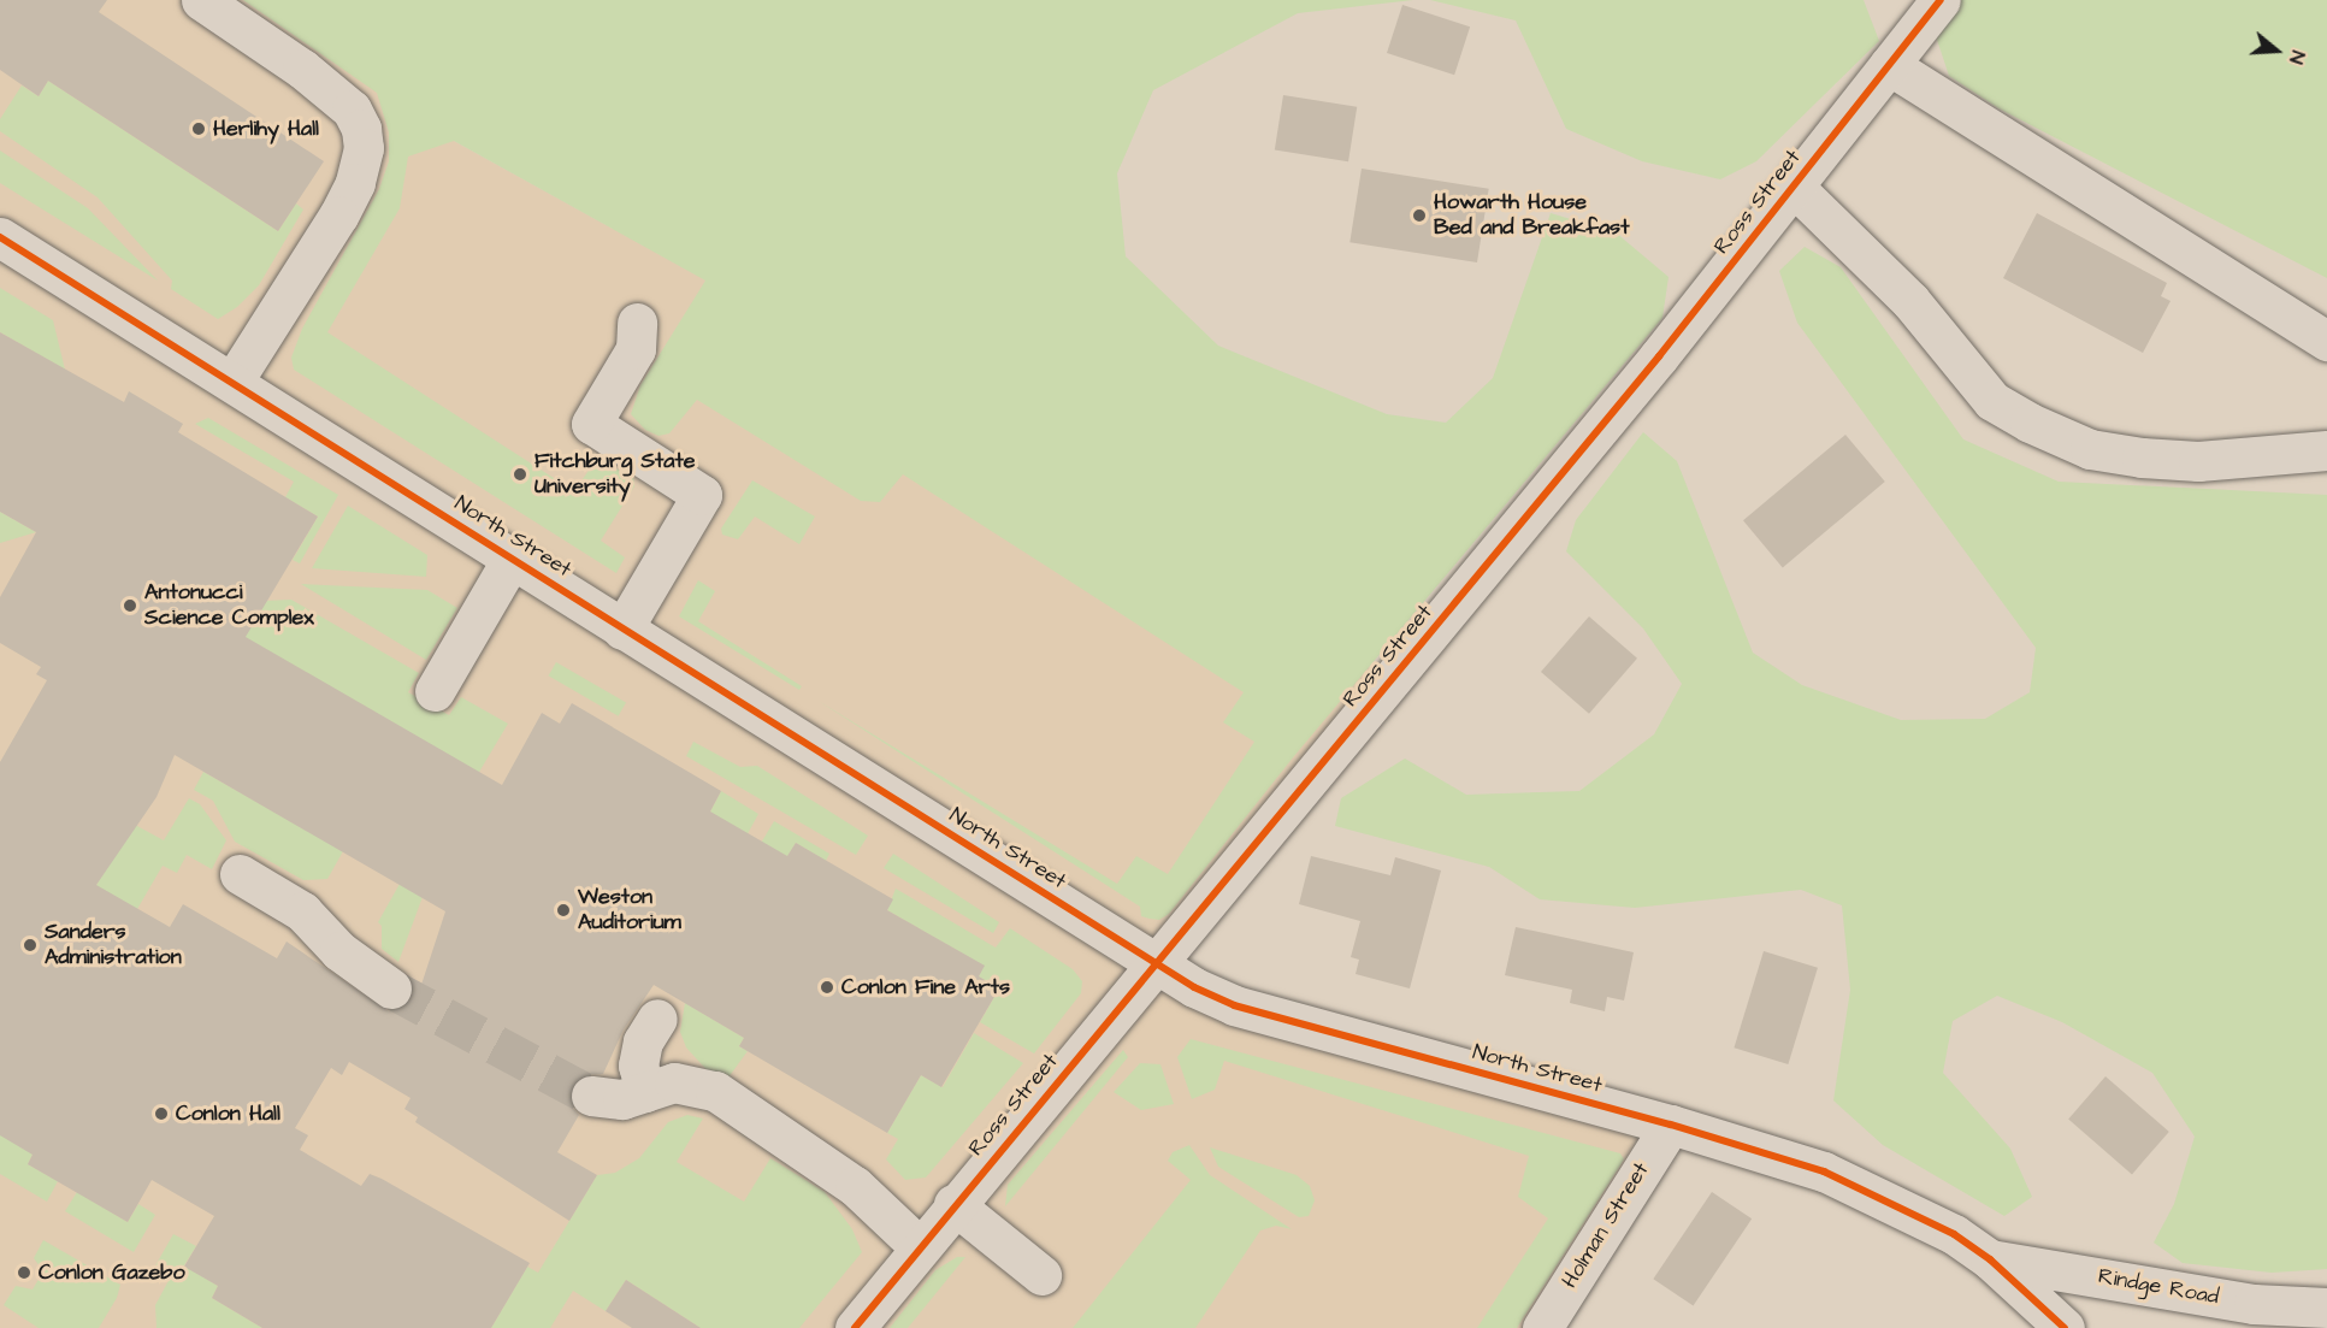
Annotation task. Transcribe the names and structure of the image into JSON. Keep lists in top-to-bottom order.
{
  "streets": {
    "street": [
      "Ross Street",
      "North Street",
      "Holman Street",
      "Rindge Road"
    ]
  },
  "crossings": [
    ["Ross Street", "North Street"],
    ["North Street", "Holman Street"],
    ["North Street", "Rindge Road"]
  ],
  "places": [
    "Herlihy Hall",
    "Howarth House Bed and Breakfast",
    "Fitchburg State University",
    "Antonucci Science Complex",
    "Weston Auditorium",
    "Sanders Administration",
    "Conlon Fine Arts",
    "Conlon Hall",
    "Conlon Gazebo"
  ],
  "north": "right"
}
